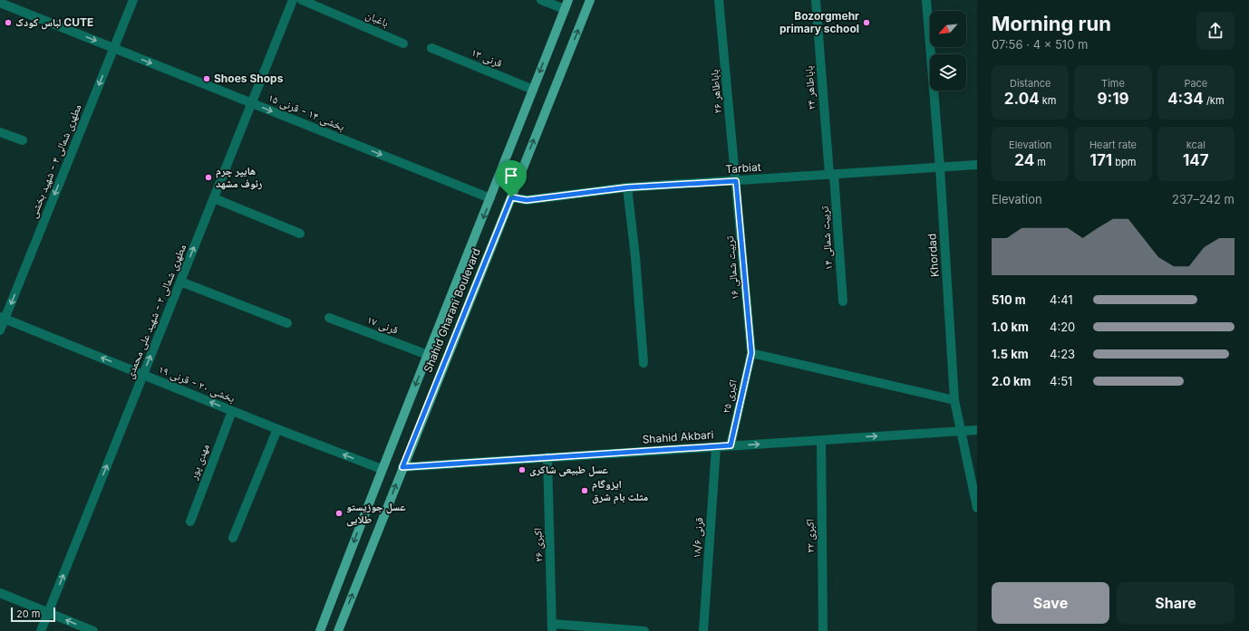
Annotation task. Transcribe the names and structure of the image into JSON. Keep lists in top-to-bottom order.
{
  "streets": {
    "main road": ["Shahid Gharani Boulevard"],
    "street": [
      "باغبان",
      "قرنی ۱۳",
      "باباطاهر ۲۴",
      "باباطاهر ۲۶",
      "بخشی ۱۴ - قرنی ۱۵",
      "مطهری شمالی ۴ - شهید بخشی",
      "Tarbiat",
      "تربیت شمالی ۱۴",
      "Khordad",
      "تربیت شمالی ۱۶",
      "مطهری شمالی ۲ - شهید علی محمدی",
      "قرنی ۱۷",
      "بخشی ۲۰ - قرنی ۱۹",
      "اکبری ۲۵",
      "Shahid Akbari",
      "مهدی پور",
      "اکبری ۲۲",
      "قرنی ۱۸/۶",
      "اکبری ۲۶"
    ]
  },
  "crossings": [
    ["قرنی ۱۳", "Shahid Gharani Boulevard"],
    ["باباطاهر ۲۴", "Tarbiat"],
    ["باباطاهر ۲۴", "تربیت شمالی ۱۴"],
    ["باباطاهر ۲۶", "Tarbiat"],
    ["باباطاهر ۲۶", "تربیت شمالی ۱۶"],
    ["بخشی ۱۴ - قرنی ۱۵", "مطهری شمالی ۴ - شهید بخشی"],
    ["بخشی ۱۴ - قرنی ۱۵", "Shahid Gharani Boulevard"],
    ["بخشی ۱۴ - قرنی ۱۵", "مطهری شمالی ۲ - شهید علی محمدی"],
    ["مطهری شمالی ۴ - شهید بخشی", "بخشی ۲۰ - قرنی ۱۹"],
    ["Tarbiat", "تربیت شمالی ۱۴"],
    ["Tarbiat", "Khordad"],
    ["Tarbiat", "تربیت شمالی ۱۶"],
    ["Tarbiat", "Shahid Gharani Boulevard"],
    ["Khordad", "Shahid Akbari"],
    ["تربیت شمالی ۱۶", "اکبری ۲۵"],
    ["Shahid Gharani Boulevard", "قرنی ۱۷"],
    ["Shahid Gharani Boulevard", "بخشی ۲۰ - قرنی ۱۹"],
    ["Shahid Gharani Boulevard", "Shahid Akbari"],
    ["مطهری شمالی ۲ - شهید علی محمدی", "بخشی ۲۰ - قرنی ۱۹"],
    ["بخشی ۲۰ - قرنی ۱۹", "مهدی پور"],
    ["اکبری ۲۵", "Shahid Akbari"],
    ["Shahid Akbari", "اکبری ۲۲"],
    ["Shahid Akbari", "قرنی ۱۸/۶"],
    ["Shahid Akbari", "اکبری ۲۶"]
  ],
  "one_way": [
    "بخشی ۱۴ - قرنی ۱۵",
    "مطهری شمالی ۴ - شهید بخشی",
    "مطهری شمالی ۲ - شهید علی محمدی",
    "بخشی ۲۰ - قرنی ۱۹"
  ],
  "places": [
    "لباس کودک CUTE",
    "Bozorgmehr primary school",
    "Shoes Shops",
    "هایپر چرم رئوف مشهد",
    "عسل طبیعی شاکری",
    "ایزوگام مثلث بام شرق",
    "عسل جوزیستو طلایی"
  ],
  "scale_bar": "20 m",
  "north": "bottom left",
  "page": {
    "heading": ["Morning run", "07:56 · 4 × 510 m"],
    "stats": [
      ["Distance", "2.04 km"],
      ["Time", "9:19"],
      ["Pace", "4:34 /km"],
      ["Elevation", "24 m"],
      ["Heart rate", "171 bpm"],
      ["kcal", "147"]
    ],
    "chart": ["Elevation", "237–242 m"],
    "list": [
      {
        "name": "510 m",
        "note": "4:41"
      },
      {
        "name": "1.0 km",
        "note": "4:20"
      },
      {
        "name": "1.5 km",
        "note": "4:23"
      },
      {
        "name": "2.0 km",
        "note": "4:51"
      }
    ],
    "buttons": ["Save", "Share"],
    "scale": "20 m"
  }
}
